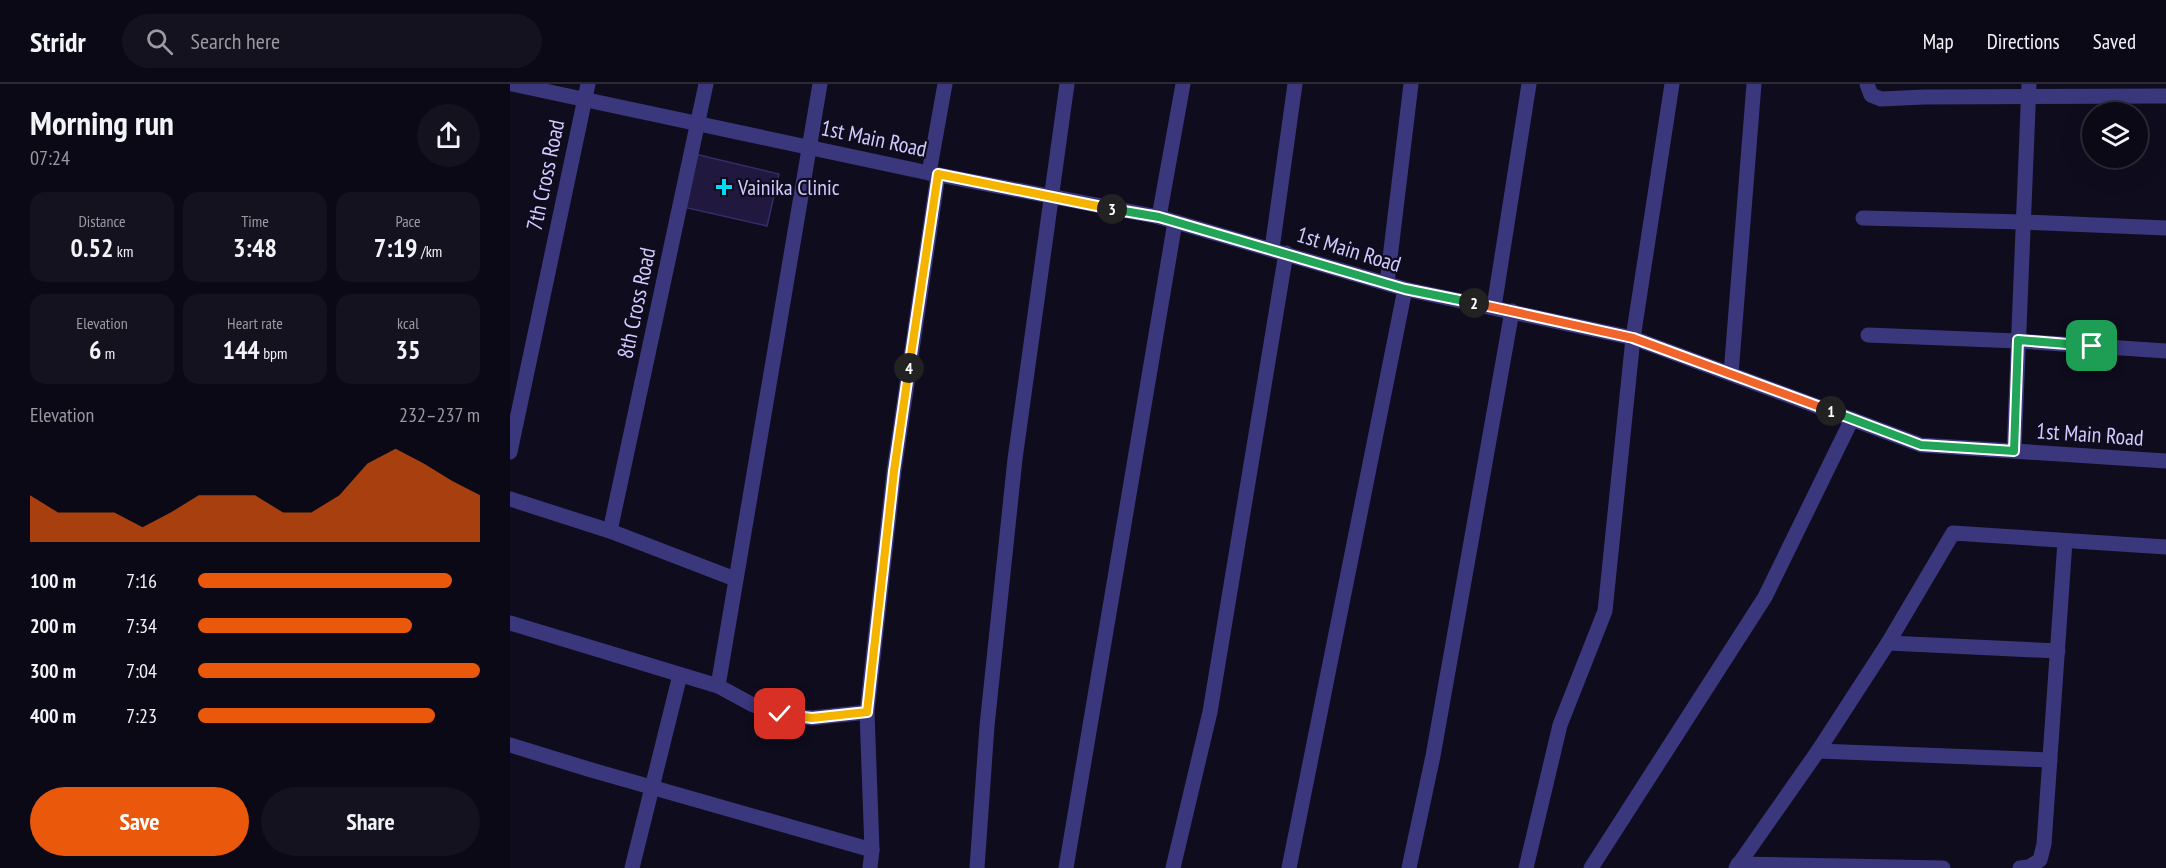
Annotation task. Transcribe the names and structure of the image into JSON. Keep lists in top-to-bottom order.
{
  "streets": {
    "street": ["1st Main Road", "7th Cross Road", "8th Cross Road"]
  },
  "crossings": [
    ["1st Main Road", "7th Cross Road"],
    ["1st Main Road", "8th Cross Road"]
  ],
  "places": {
    "health": ["Vainika Clinic"]
  },
  "page": {
    "header": "Stridr",
    "search": "Search here",
    "nav": ["Map", "Directions", "Saved"],
    "heading": ["Morning run", "07:24"],
    "stats": [
      ["Distance", "0.52 km"],
      ["Time", "3:48"],
      ["Pace", "7:19 /km"],
      ["Elevation", "6 m"],
      ["Heart rate", "144 bpm"],
      ["kcal", "35"]
    ],
    "pins": [
      "3",
      "2",
      "4",
      "1"
    ],
    "chart": ["Elevation", "232–237 m"],
    "list": [
      {
        "name": "100 m",
        "note": "7:16"
      },
      {
        "name": "200 m",
        "note": "7:34"
      },
      {
        "name": "300 m",
        "note": "7:04"
      },
      {
        "name": "400 m",
        "note": "7:23"
      }
    ],
    "buttons": ["Save", "Share"]
  }
}
